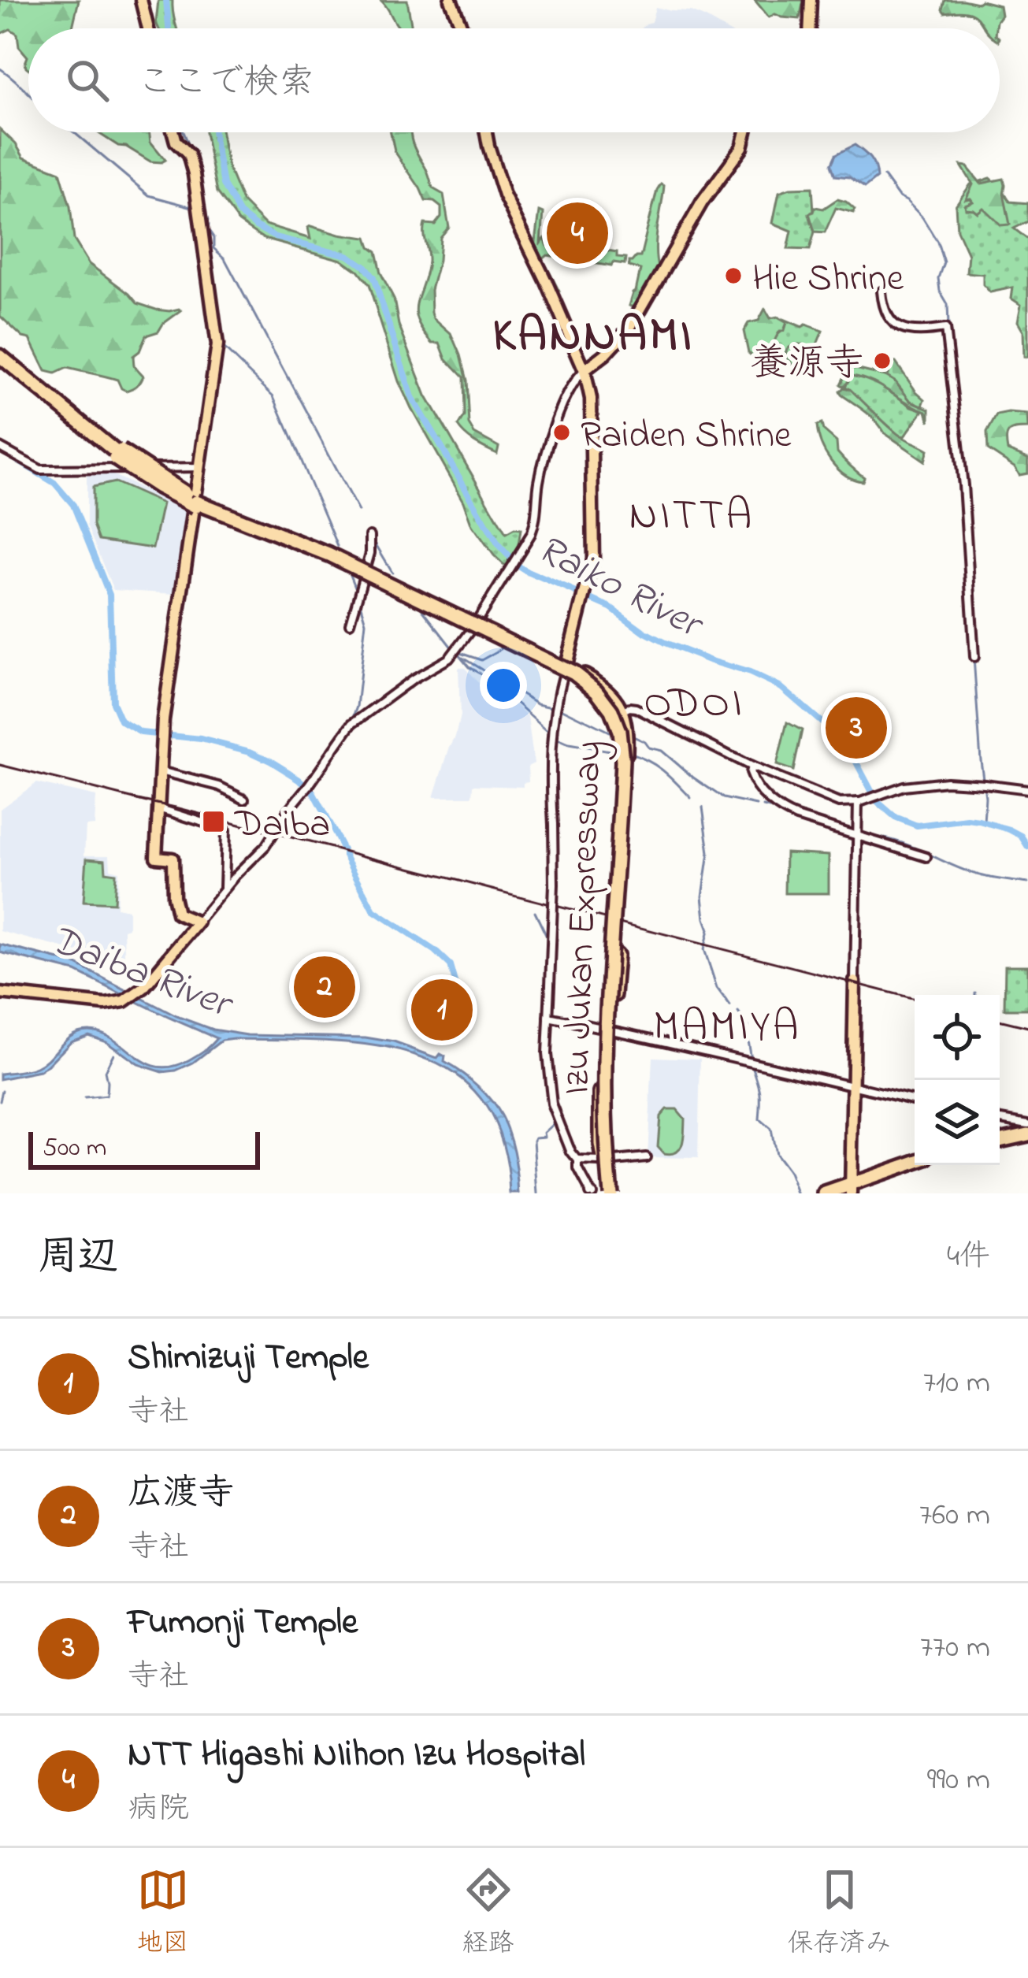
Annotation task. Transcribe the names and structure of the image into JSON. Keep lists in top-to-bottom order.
{
  "streets": {
    "highway": ["Izu Jukan Expressway"]
  },
  "districts": [
    "KANNAMI",
    "NITTA",
    "ODOI",
    "MAMIYA"
  ],
  "water": ["Raiko River", "Daiba River"],
  "places": {
    "other": ["Hie Shrine", "養源寺", "Raiden Shrine"],
    "transit": ["Daiba"]
  },
  "scale_bar": "500 m",
  "page": {
    "search": "ここで検索",
    "pins": [
      "4",
      "3",
      "2",
      "1"
    ],
    "scale": "500 m",
    "heading": ["周辺", "4件"],
    "list": [
      {
        "mark": "1",
        "name": "Shimizuji Temple",
        "note": "寺社",
        "value": "710 m"
      },
      {
        "mark": "2",
        "name": "広渡寺",
        "note": "寺社",
        "value": "760 m"
      },
      {
        "mark": "3",
        "name": "Fumonji Temple",
        "note": "寺社",
        "value": "770 m"
      },
      {
        "mark": "4",
        "name": "NTT Higashi NIihon Izu Hospital",
        "note": "病院",
        "value": "990 m"
      }
    ],
    "nav": ["地図", "経路", "保存済み"]
  }
}
